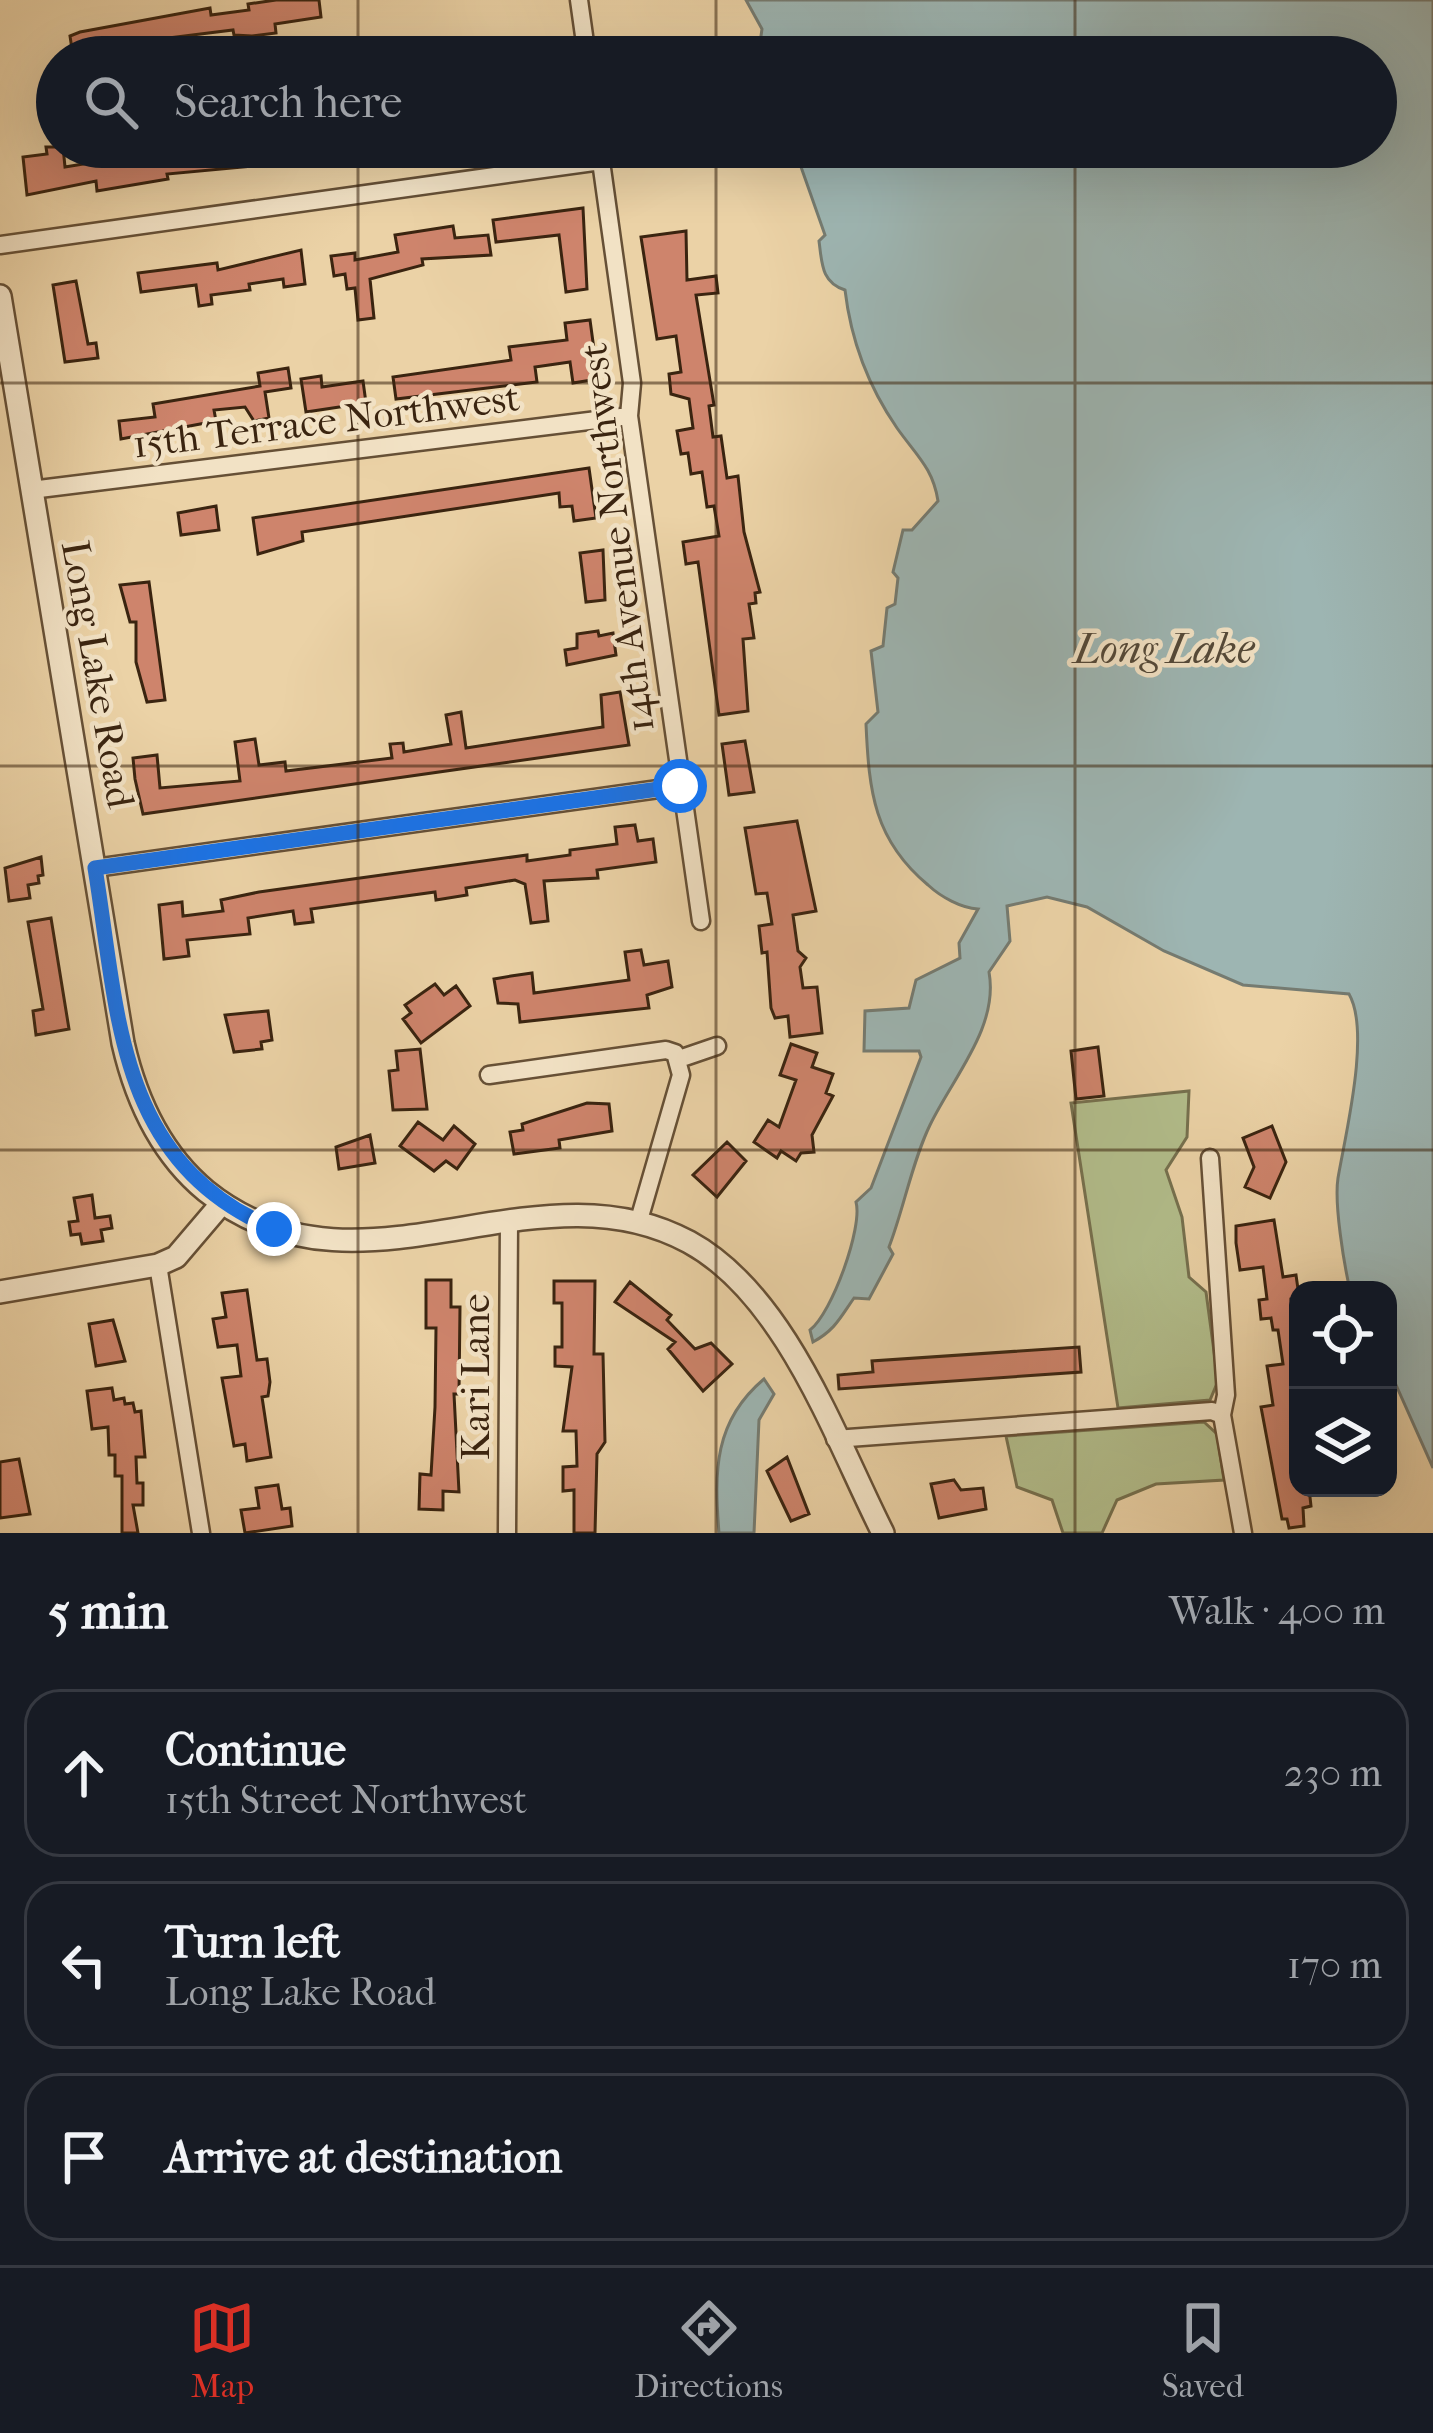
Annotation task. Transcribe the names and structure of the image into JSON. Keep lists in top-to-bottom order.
{
  "streets": {
    "street": [
      "15th Terrace Northwest",
      "14th Avenue Northwest",
      "Long Lake Road",
      "Kari Lane"
    ]
  },
  "crossings": [
    ["15th Terrace Northwest", "14th Avenue Northwest"],
    ["15th Terrace Northwest", "Long Lake Road"],
    ["Long Lake Road", "Kari Lane"]
  ],
  "water": ["Long Lake"],
  "page": {
    "search": "Search here",
    "heading": ["5 min", "Walk · 400 m"],
    "list": [
      ["Continue", "15th Street Northwest", "230 m"],
      ["Turn left", "Long Lake Road", "170 m"],
      "Arrive at destination"
    ],
    "nav": ["Map", "Directions", "Saved"]
  }
}
